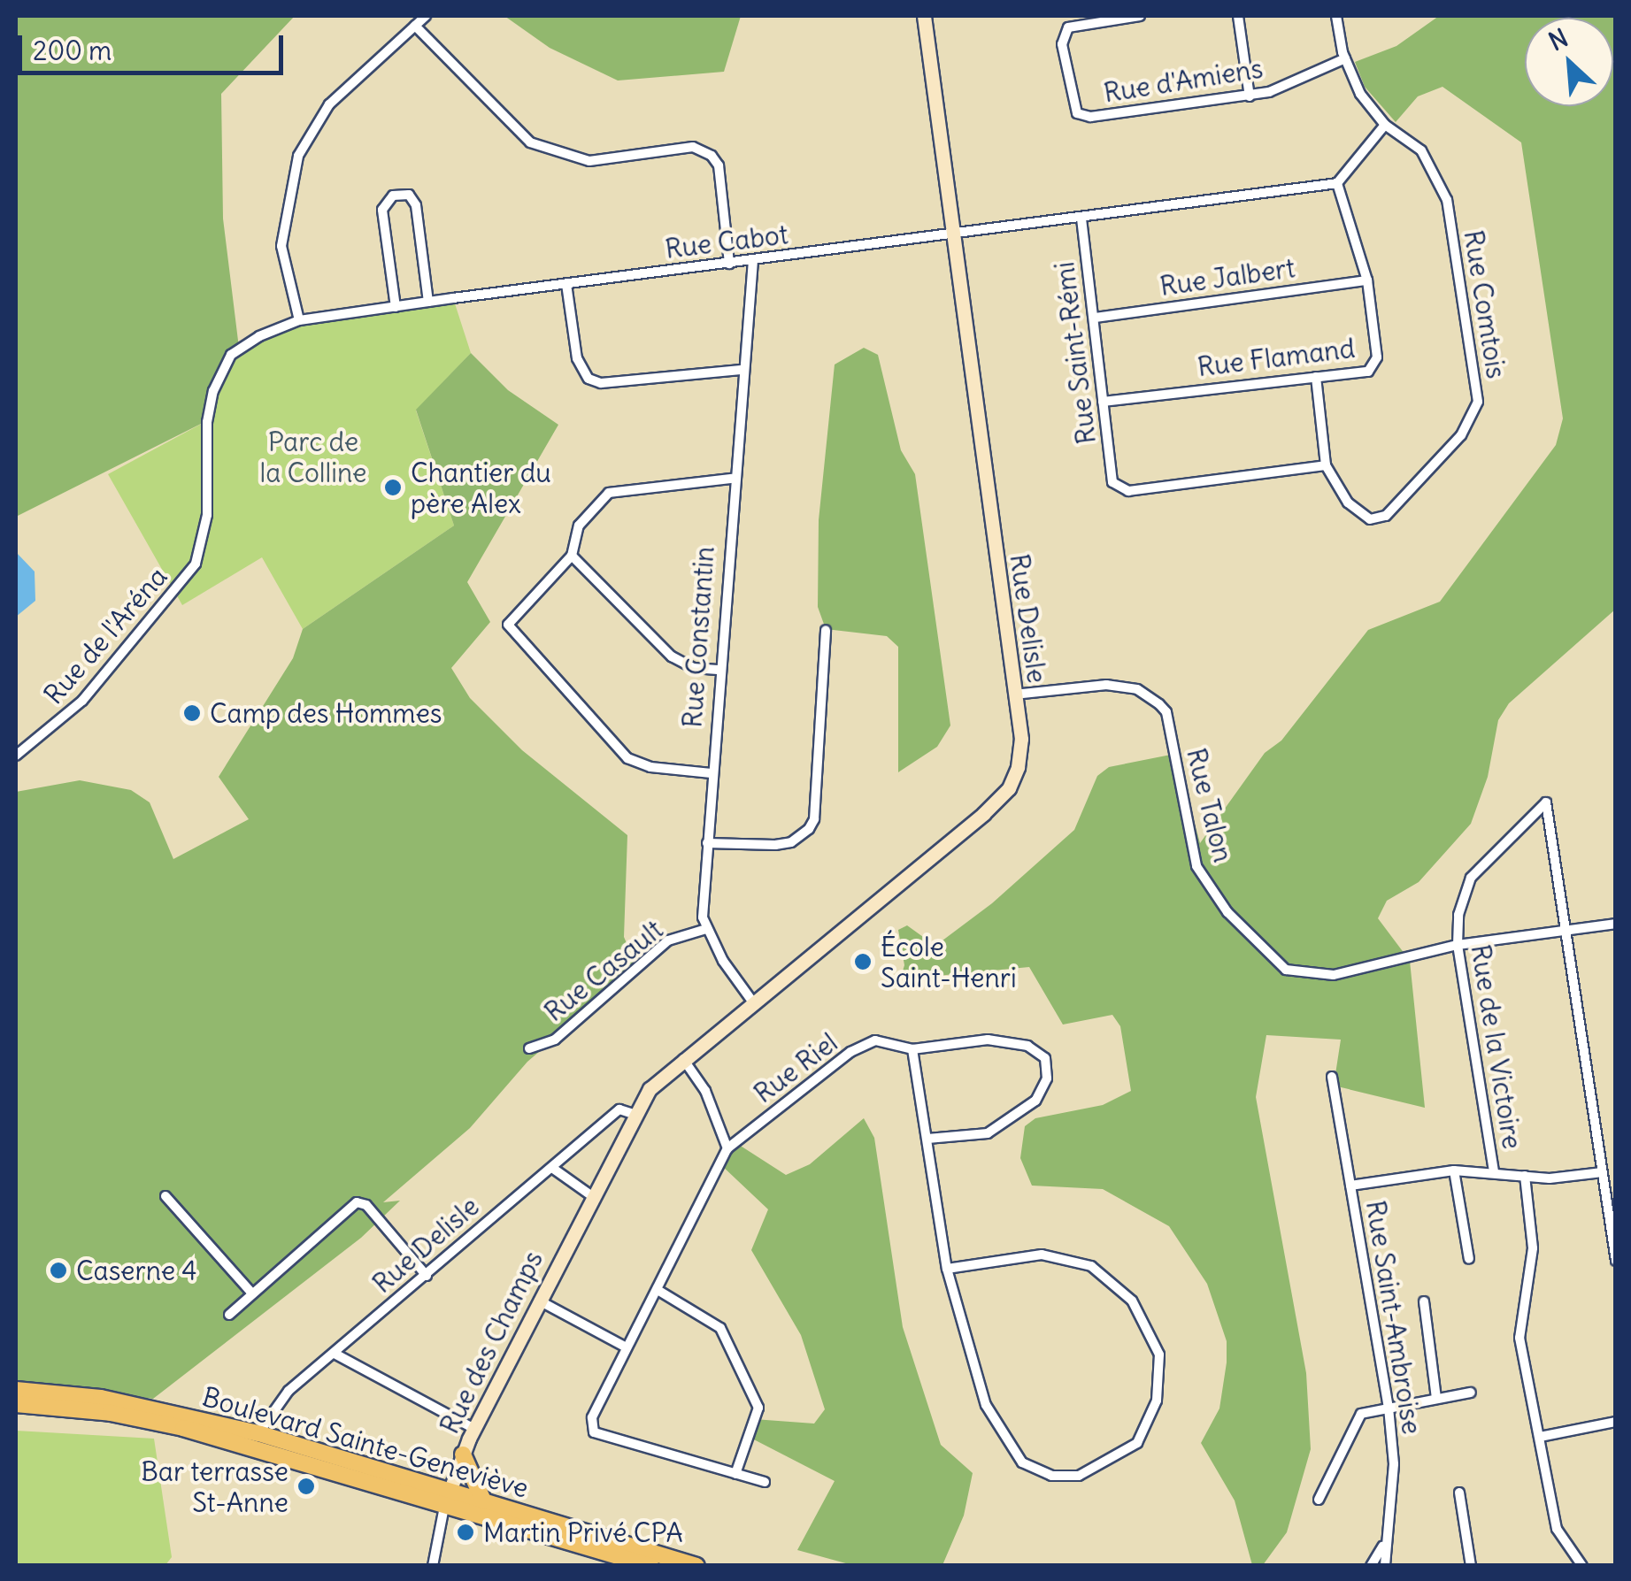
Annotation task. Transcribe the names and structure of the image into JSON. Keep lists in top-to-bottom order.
{
  "streets": {
    "main road": ["Boulevard Sainte-Geneviève"],
    "street": [
      "Rue d'Amiens",
      "Rue Cabot",
      "Rue Jalbert",
      "Rue Comtois",
      "Rue Saint-Rémi",
      "Rue Flamand",
      "Rue Delisle",
      "Rue de l'Aréna",
      "Rue Constantin",
      "Rue Talon",
      "Rue Casault",
      "Rue de la Victoire",
      "Rue Riel",
      "Rue Saint-Ambroise",
      "Rue des Champs"
    ]
  },
  "crossings": [
    ["Rue d'Amiens", "Rue Comtois"],
    ["Rue Cabot", "Rue Saint-Rémi"],
    ["Rue Cabot", "Rue Flamand"],
    ["Rue Cabot", "Rue Delisle"],
    ["Rue Cabot", "Rue de l'Aréna"],
    ["Rue Cabot", "Rue Constantin"],
    ["Rue Jalbert", "Rue Saint-Rémi"],
    ["Rue Jalbert", "Rue Flamand"],
    ["Rue Comtois", "Rue Saint-Rémi"],
    ["Rue Saint-Rémi", "Rue Flamand"],
    ["Rue Delisle", "Rue Talon"],
    ["Rue Delisle", "Rue des Champs"],
    ["Rue Delisle", "Boulevard Sainte-Geneviève"],
    ["Rue Constantin", "Rue Casault"],
    ["Rue Talon", "Rue de la Victoire"],
    ["Rue des Champs", "Boulevard Sainte-Geneviève"]
  ],
  "parks": ["Parc de la Colline"],
  "places": [
    "Chantier du père Alex",
    "Camp des Hommes",
    "École Saint-Henri",
    "Caserne 4",
    "Bar terrasse St-Anne",
    "Martin Privé CPA"
  ],
  "scale_bar": "200 m",
  "north": "top left"
}
